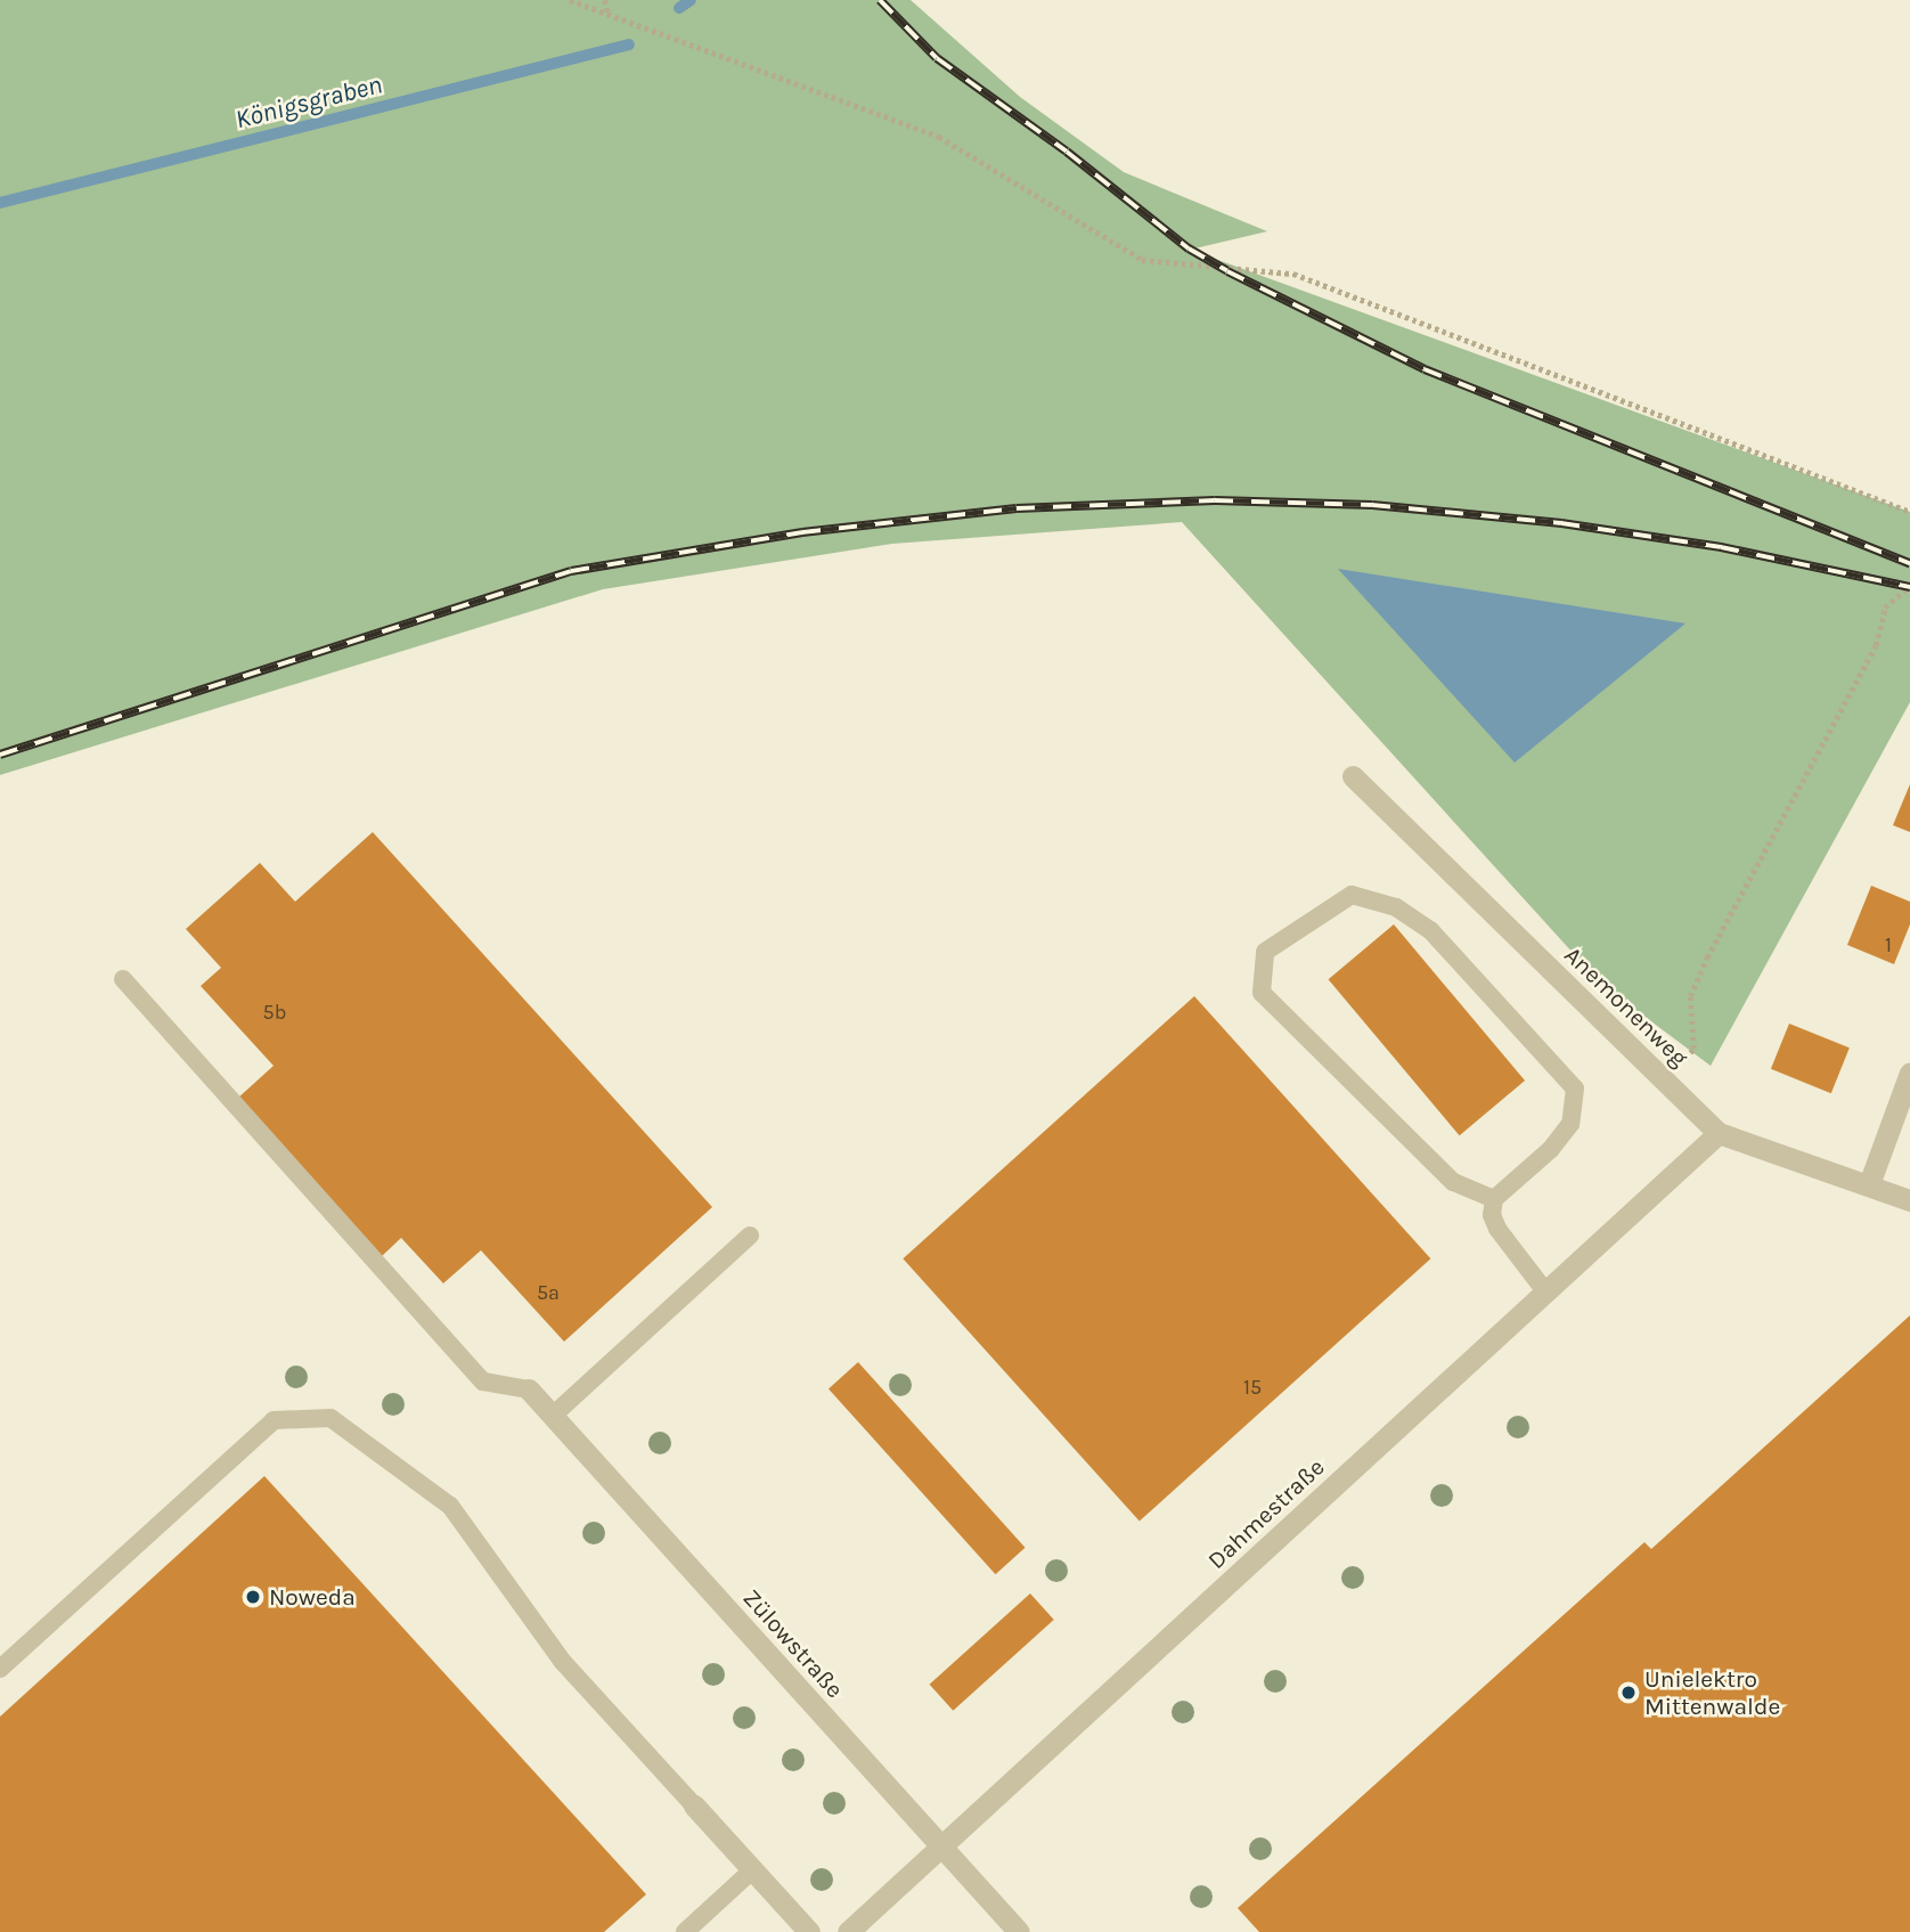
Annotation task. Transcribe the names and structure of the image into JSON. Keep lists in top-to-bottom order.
{
  "streets": {
    "street": ["Anemonenweg", "Dahmestraße", "Zülowstraße"]
  },
  "crossings": [
    ["Anemonenweg", "Dahmestraße"],
    ["Dahmestraße", "Zülowstraße"]
  ],
  "water": ["Königsgraben"],
  "places": ["Noweda", "Unielektro Mittenwalde"],
  "house_numbers": [
    "1",
    "5b",
    "5a",
    "15"
  ]
}
